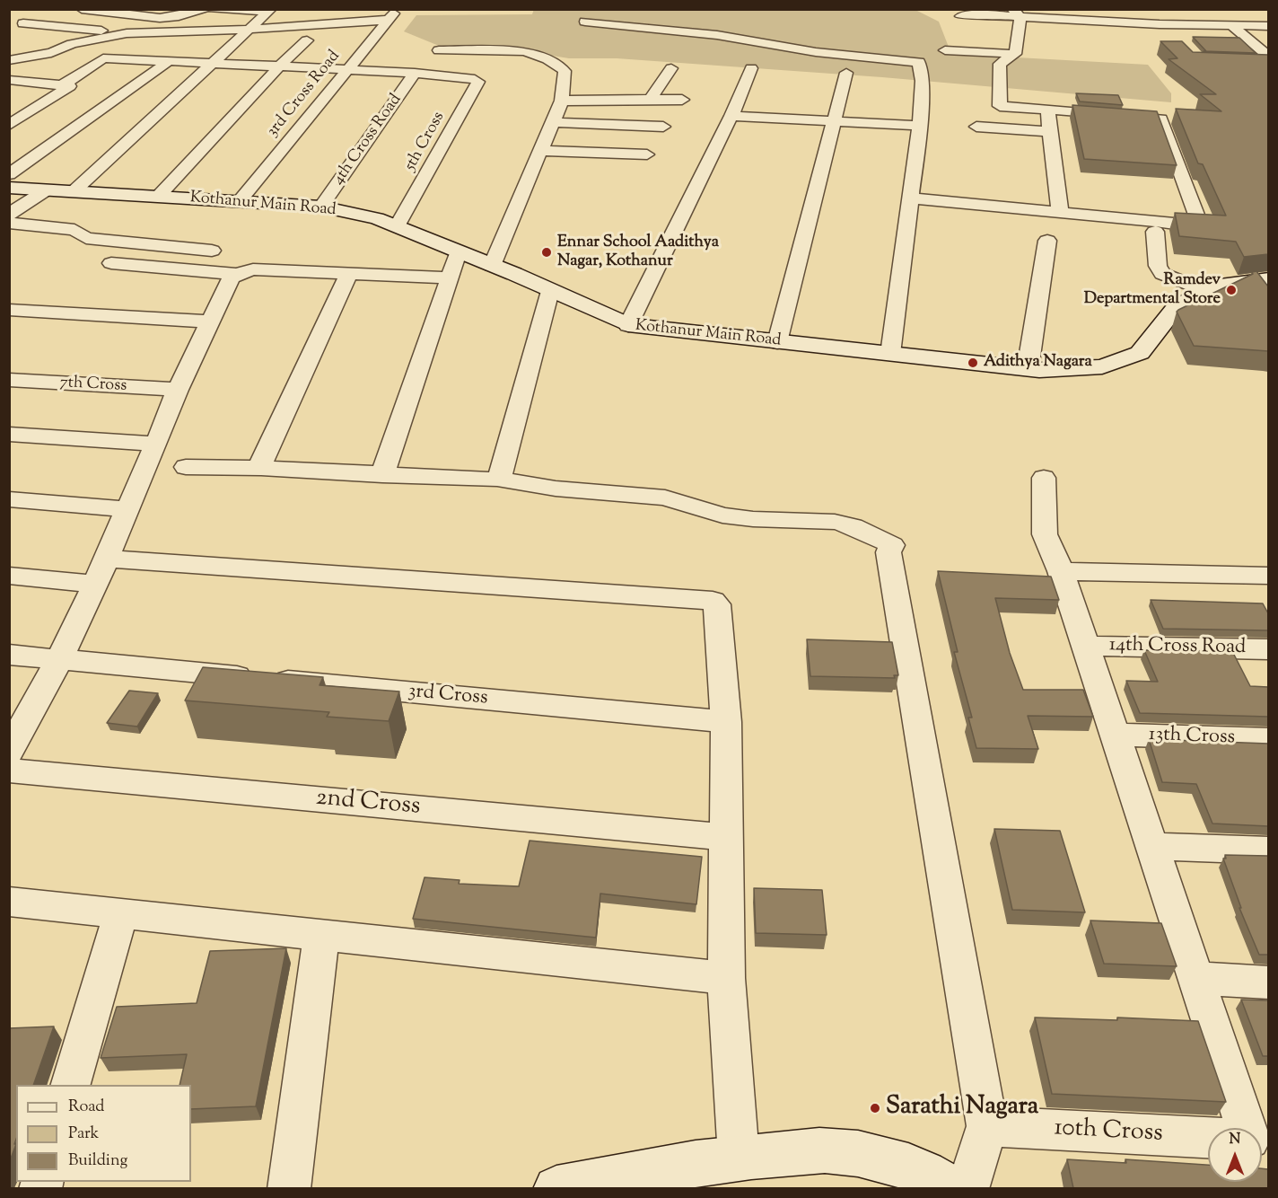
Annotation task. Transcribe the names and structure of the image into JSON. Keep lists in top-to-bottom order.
{
  "streets": {
    "street": [
      "3rd Cross Road",
      "4th Cross Road",
      "5th Cross",
      "Kothanur Main Road",
      "7th Cross",
      "14th Cross Road",
      "3rd Cross",
      "13th Cross",
      "2nd Cross",
      "10th Cross"
    ]
  },
  "crossings": [
    ["3rd Cross Road", "Kothanur Main Road"],
    ["4th Cross Road", "5th Cross"],
    ["4th Cross Road", "Kothanur Main Road"],
    ["5th Cross", "Kothanur Main Road"]
  ],
  "places": [
    "Ennar School Aadithya Nagar, Kothanur",
    "Ramdev Departmental Store",
    "Adithya Nagara",
    "Sarathi Nagara"
  ],
  "legend": ["Road", "Park", "Building"],
  "north": "top"
}
